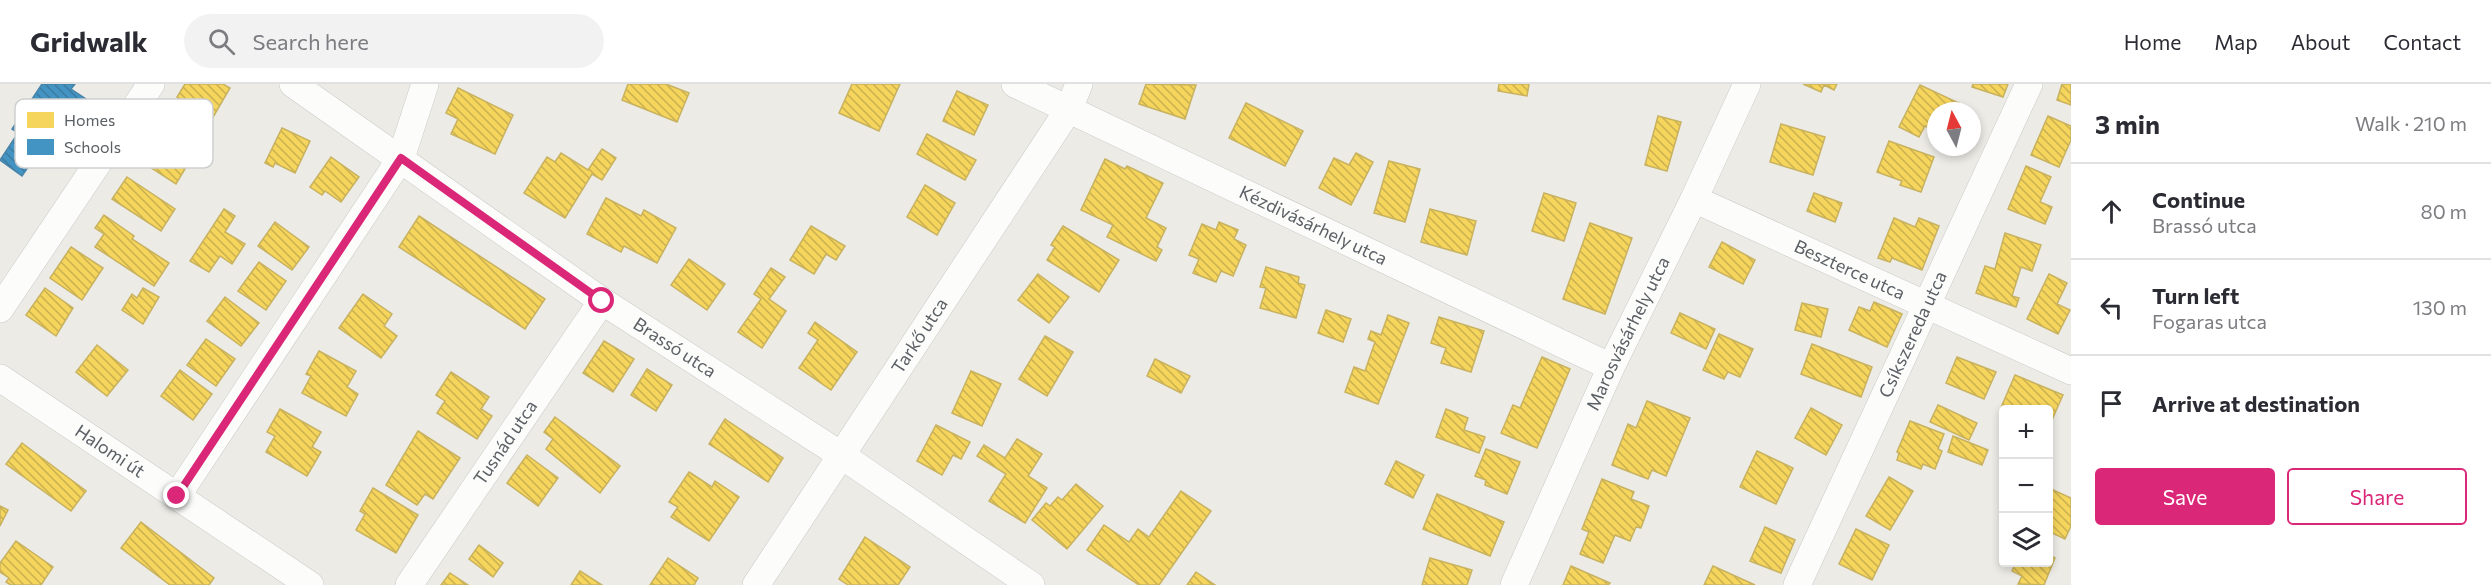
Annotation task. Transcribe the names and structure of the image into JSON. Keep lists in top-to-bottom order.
{
  "streets": {
    "street": [
      "Kézdivásárhely utca",
      "Beszterce utca",
      "Marosvásárhely utca",
      "Csíkszereda utca",
      "Tarkő utca",
      "Brassó utca",
      "Tusnád utca",
      "Halomi út"
    ]
  },
  "crossings": [
    ["Kézdivásárhely utca", "Marosvásárhely utca"],
    ["Kézdivásárhely utca", "Tarkő utca"],
    ["Beszterce utca", "Marosvásárhely utca"],
    ["Beszterce utca", "Csíkszereda utca"],
    ["Tarkő utca", "Brassó utca"],
    ["Brassó utca", "Tusnád utca"]
  ],
  "legend": ["Homes", "Schools"],
  "north": "top",
  "page": {
    "header": "Gridwalk",
    "search": "Search here",
    "nav": [
      "Home",
      "Map",
      "About",
      "Contact"
    ],
    "heading": ["3 min", "Walk · 210 m"],
    "list": [
      ["Continue", "Brassó utca", "80 m"],
      ["Turn left", "Fogaras utca", "130 m"],
      "Arrive at destination"
    ],
    "map_buttons": ["+", "−"],
    "buttons": ["Save", "Share"]
  }
}
